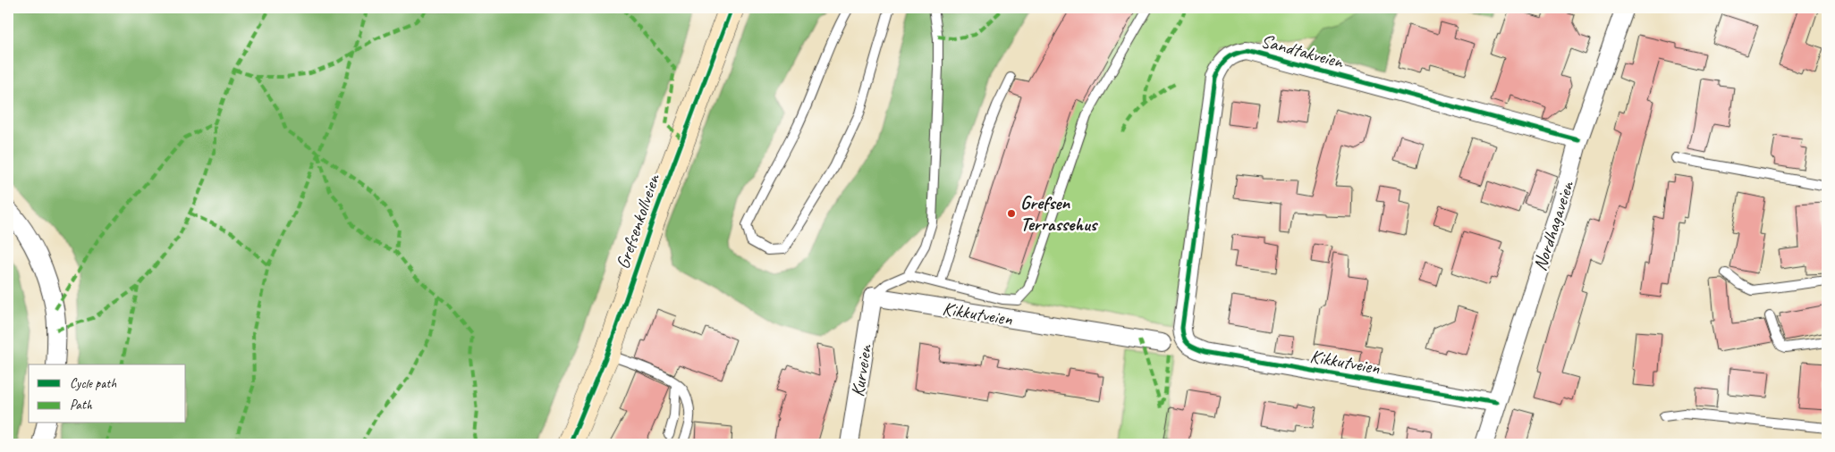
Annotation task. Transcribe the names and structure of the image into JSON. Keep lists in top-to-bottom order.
{
  "streets": {
    "street": [
      "Sandtakveien",
      "Grefsenkollveien",
      "Nordhagaveien",
      "Kikkutveien",
      "Kurveien"
    ]
  },
  "crossings": [
    ["Sandtakveien", "Nordhagaveien"],
    ["Sandtakveien", "Kikkutveien"],
    ["Nordhagaveien", "Kikkutveien"],
    ["Kikkutveien", "Kurveien"]
  ],
  "places": ["Grefsen Terrassehus"],
  "legend": ["Cycle path", "Path"]
}
